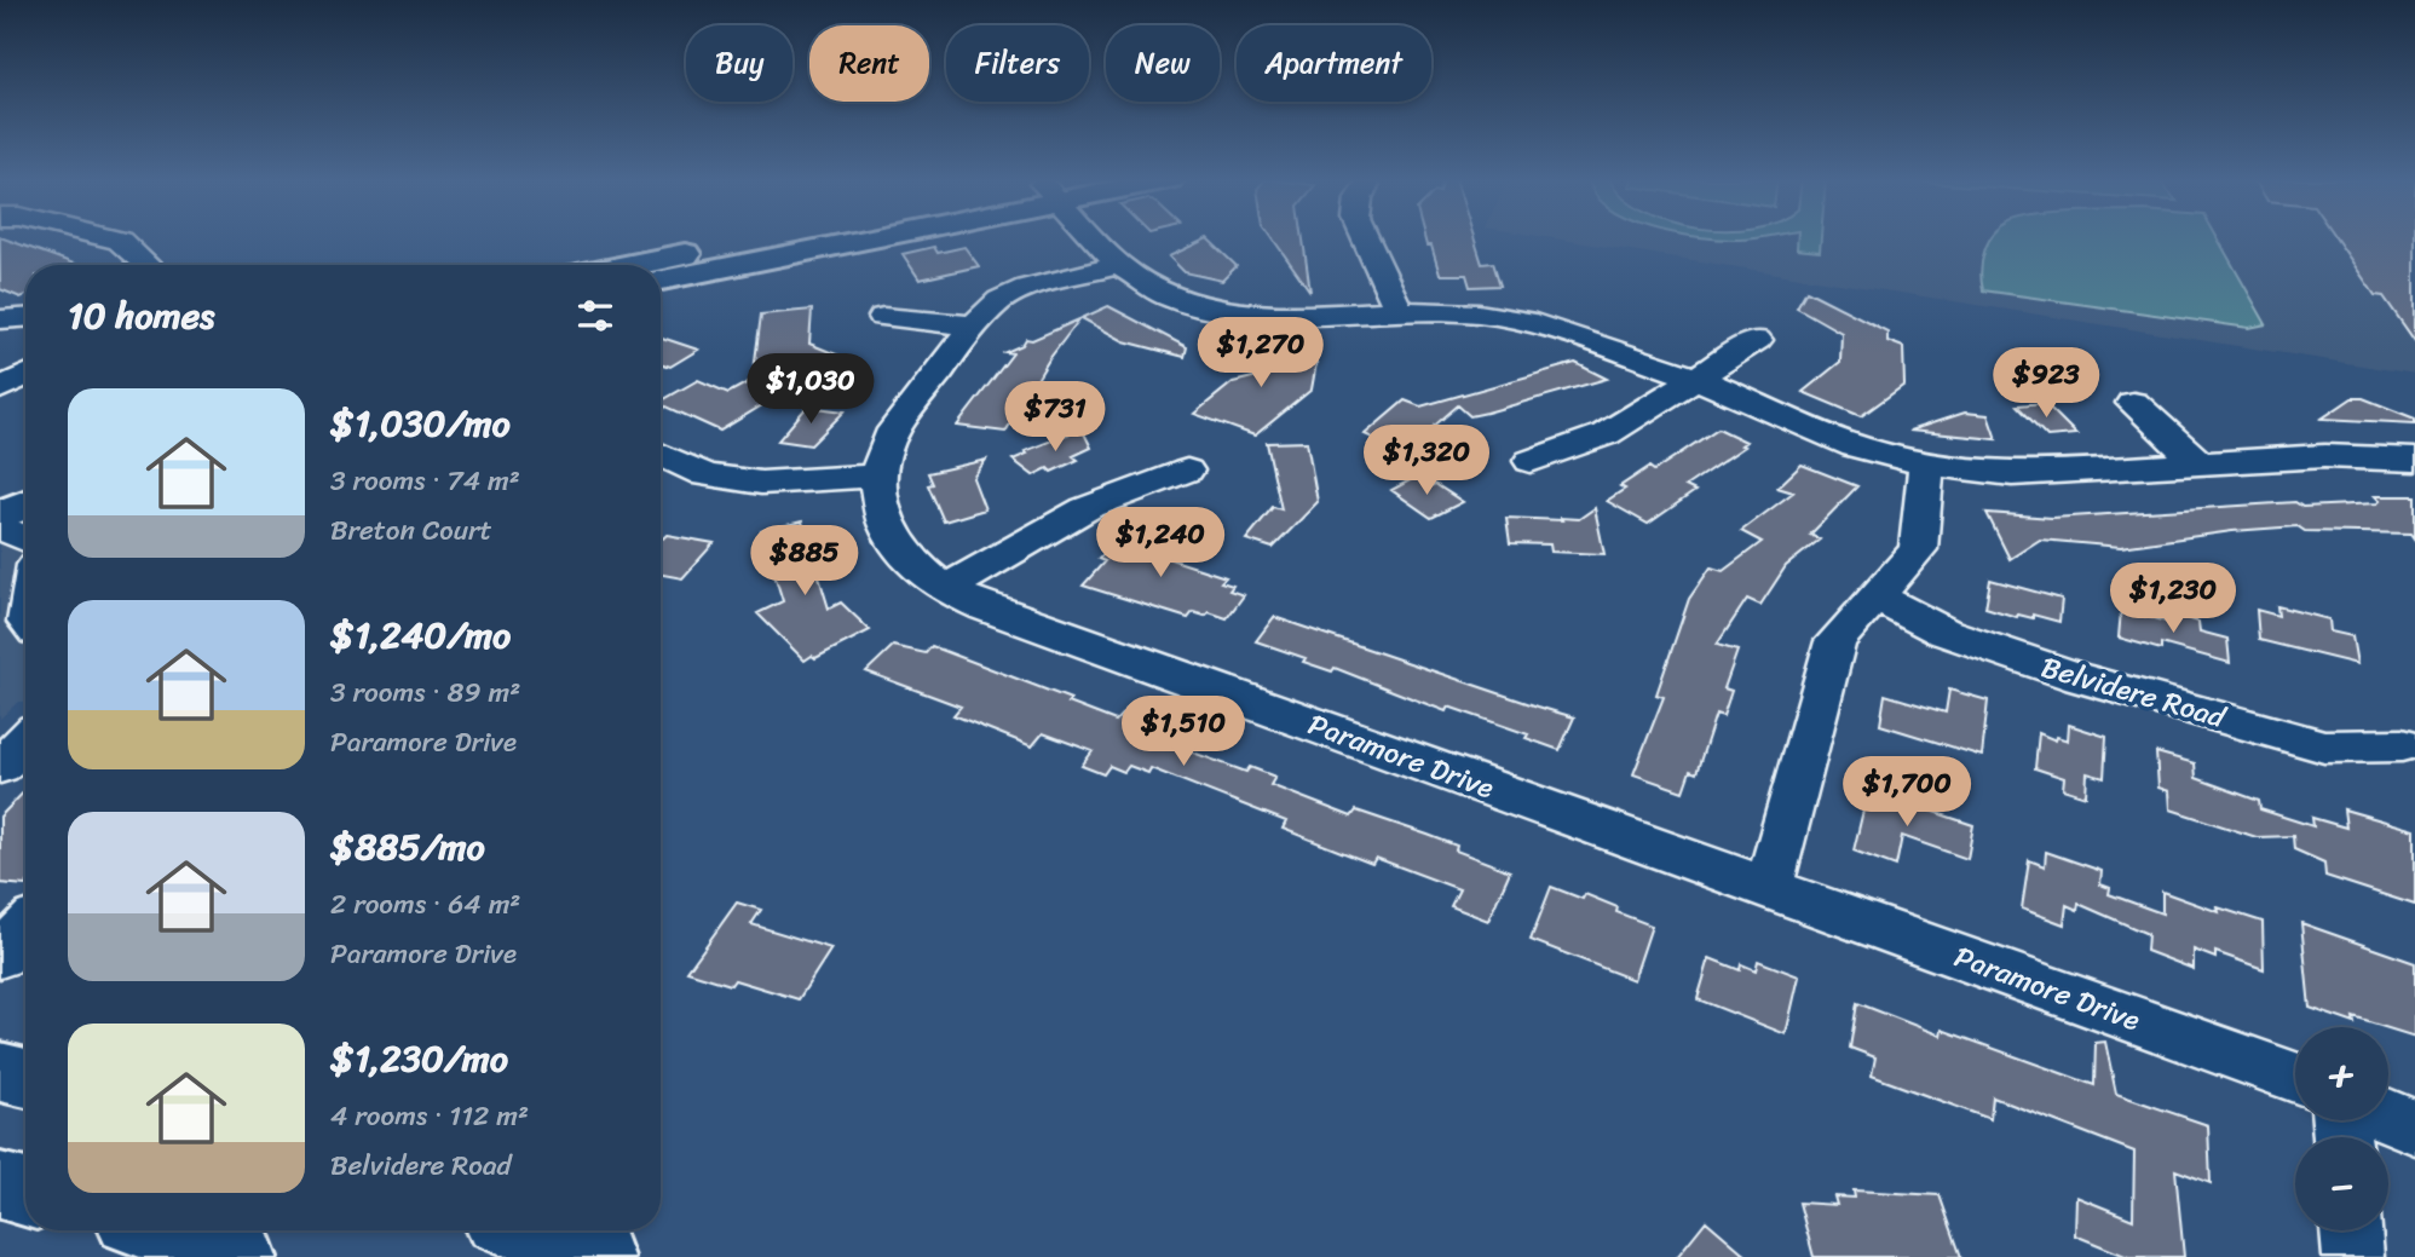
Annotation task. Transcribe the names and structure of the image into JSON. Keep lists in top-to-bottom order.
{
  "streets": {
    "street": ["Belvidere Road", "Paramore Drive"]
  },
  "page": {
    "chip": [
      "Buy",
      "Rent",
      "Filters",
      "New",
      "Apartment"
    ],
    "heading": "10 homes",
    "price": [
      "$1,270",
      "$923",
      "$1,030",
      "$731",
      "$1,320",
      "$1,240",
      "$885",
      "$1,230",
      "$1,510",
      "$1,700"
    ],
    "list": [
      {
        "name": "$1,030/mo",
        "note": "3 rooms · 74 m² · Breton Court"
      },
      {
        "name": "$1,240/mo",
        "note": "3 rooms · 89 m² · Paramore Drive"
      },
      {
        "name": "$885/mo",
        "note": "2 rooms · 64 m² · Paramore Drive"
      },
      {
        "name": "$1,230/mo",
        "note": "4 rooms · 112 m² · Belvidere Road"
      }
    ],
    "map_buttons": ["+", "−"]
  }
}
